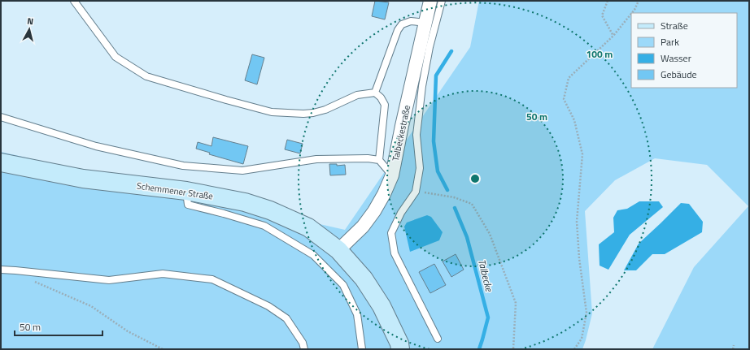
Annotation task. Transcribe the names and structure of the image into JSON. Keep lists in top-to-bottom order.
{
  "streets": {
    "main road": ["Schemmener Straße"],
    "street": ["Talbeckestraße"]
  },
  "crossings": [
    ["Talbeckestraße", "Schemmener Straße"]
  ],
  "water": ["Talbecke"],
  "legend": [
    "Straße",
    "Park",
    "Wasser",
    "Gebäude"
  ],
  "scale_bar": "50 m",
  "north": "top",
  "rings": ["100 m", "50 m"]
}
